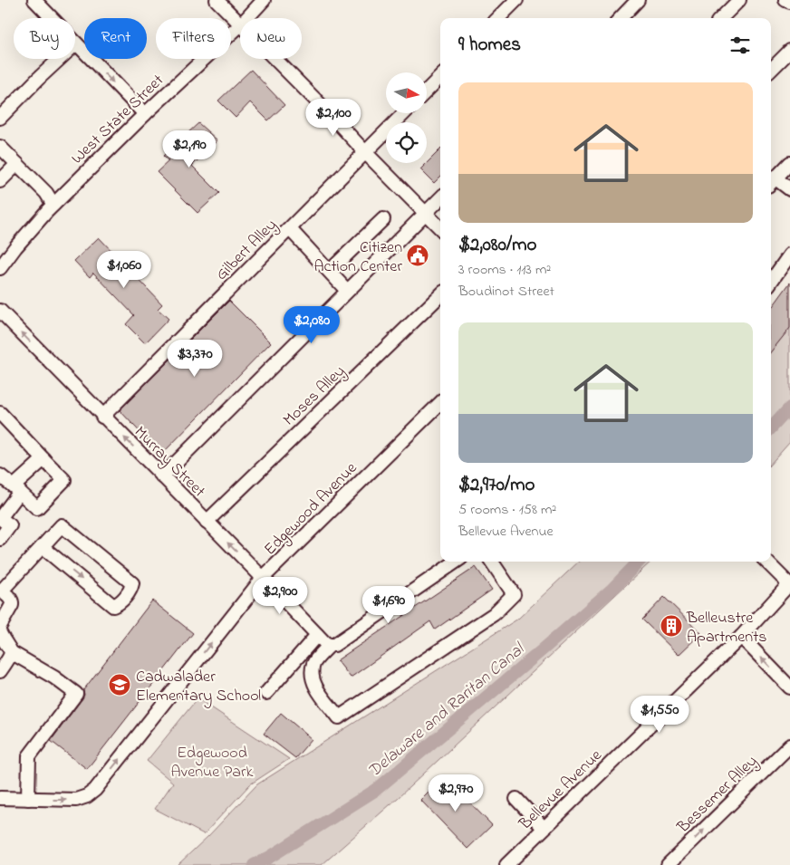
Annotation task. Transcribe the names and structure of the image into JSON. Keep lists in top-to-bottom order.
{
  "streets": {
    "street": [
      "West State Street",
      "Gilbert Alley",
      "Moses Alley",
      "Murray Street",
      "Edgewood Avenue",
      "Bellevue Avenue",
      "Bessemer Alley"
    ]
  },
  "crossings": [
    ["Gilbert Alley", "Murray Street"],
    ["Moses Alley", "Murray Street"],
    ["Murray Street", "Edgewood Avenue"]
  ],
  "one_way": ["Murray Street", "Edgewood Avenue", "Bessemer Alley"],
  "water": ["Delaware and Raritan Canal"],
  "parks": ["Edgewood Avenue Park"],
  "places": {
    "public building": ["Citizen Action Center"],
    "building": ["Belleustre Apartments"],
    "school or university": ["Cadwalader Elementary School"]
  },
  "north": "right",
  "page": {
    "chip": [
      "Buy",
      "Rent",
      "Filters",
      "New"
    ],
    "heading": "9 homes",
    "list": [
      {
        "name": "$2,080/mo",
        "note": "3 rooms · 113 m² · Boudinot Street"
      },
      {
        "name": "$2,970/mo",
        "note": "5 rooms · 158 m² · Bellevue Avenue"
      }
    ],
    "price": [
      "$2,100",
      "$2,190",
      "$1,060",
      "$2,080",
      "$3,370",
      "$2,900",
      "$1,690",
      "$1,550",
      "$2,970"
    ]
  }
}
